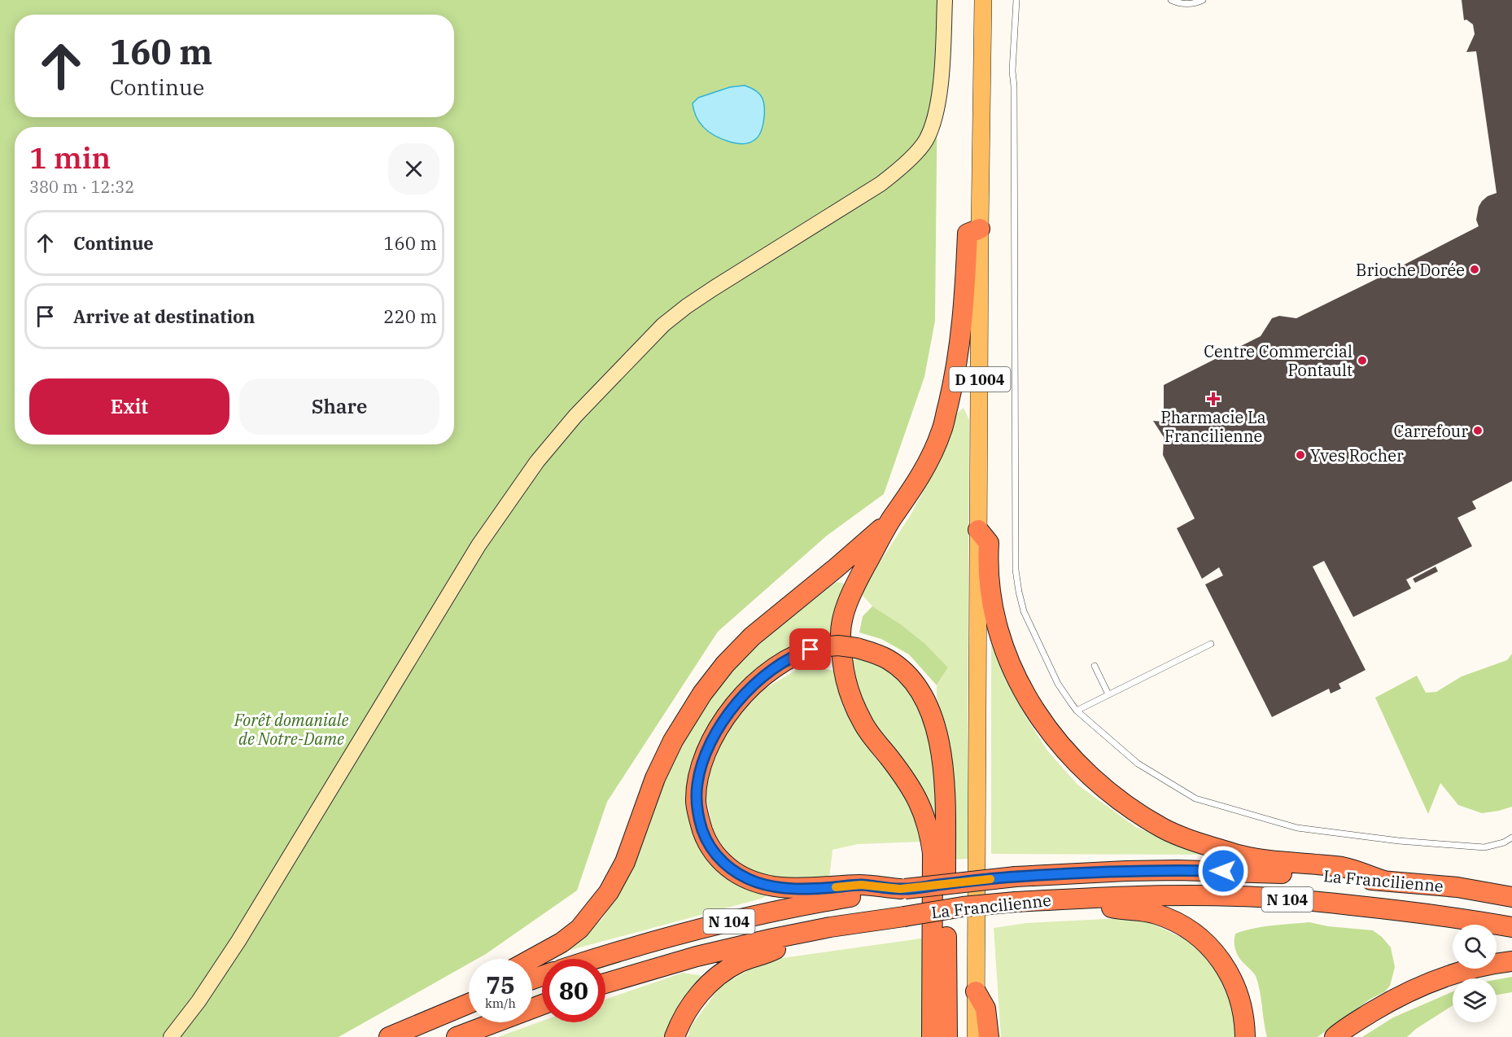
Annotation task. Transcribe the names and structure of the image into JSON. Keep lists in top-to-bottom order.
{
  "streets": {
    "highway": ["La Francilienne", "N 104"],
    "main road": ["D 1004"]
  },
  "parks": ["Forêt domaniale de Notre-Dame"],
  "places": {
    "other": [
      "Brioche Dorée",
      "Centre Commercial Pontault",
      "Carrefour",
      "Yves Rocher"
    ],
    "health": ["Pharmacie La Francilienne"]
  },
  "page": {
    "turn": ["160 m", "Continue"],
    "heading": ["1 min", "380 m · 12:32"],
    "list": [
      {
        "name": "Continue",
        "value": "160 m"
      },
      {
        "name": "Arrive at destination",
        "value": "220 m"
      }
    ],
    "buttons": ["Exit", "Share"],
    "speed": "75 km/h",
    "limit": "80"
  }
}
